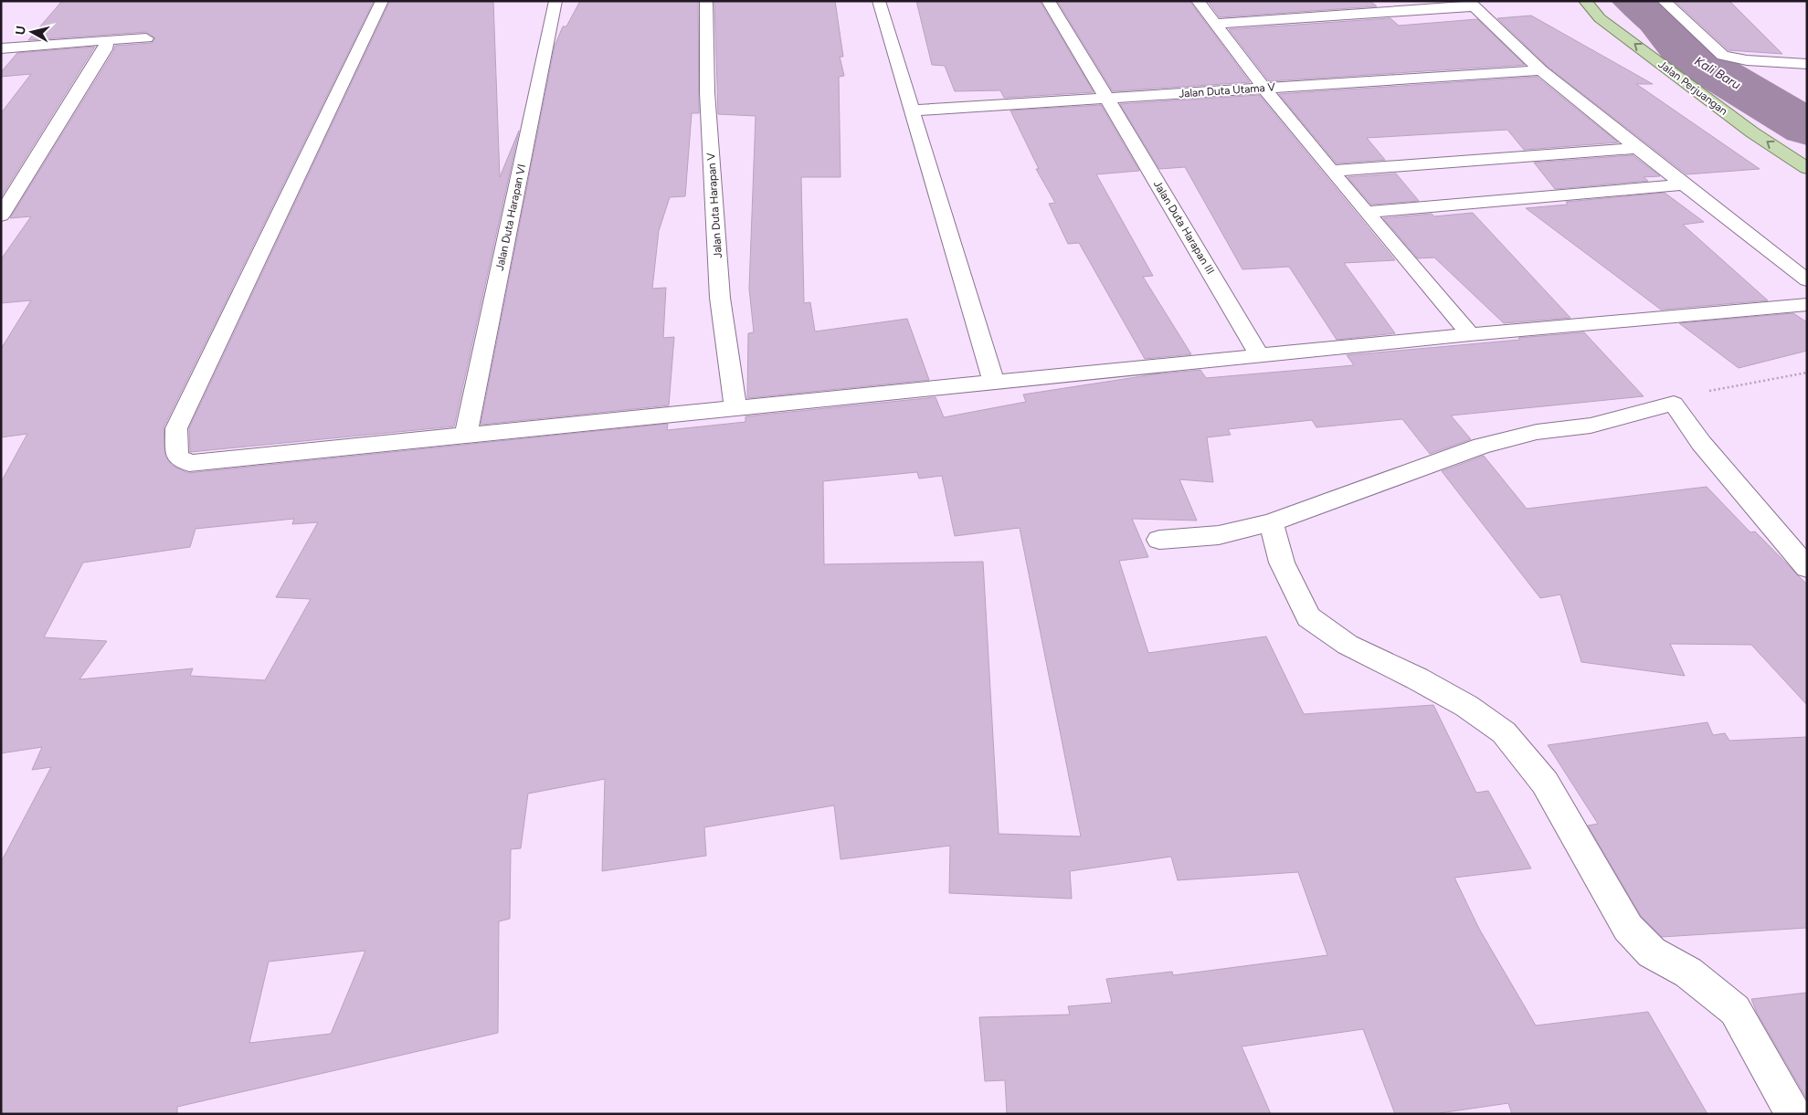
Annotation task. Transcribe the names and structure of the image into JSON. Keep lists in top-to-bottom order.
{
  "streets": {
    "main road": ["Jalan Perjuangan"],
    "street": [
      "Jalan Duta Utama V",
      "Jalan Duta Harapan V",
      "Jalan Duta Harapan VI",
      "Jalan Duta Harapan III"
    ]
  },
  "crossings": [
    ["Jalan Duta Utama V", "Jalan Duta Harapan III"]
  ],
  "one_way": ["Jalan Perjuangan"],
  "water": ["Kali Baru"],
  "north": "left"
}
